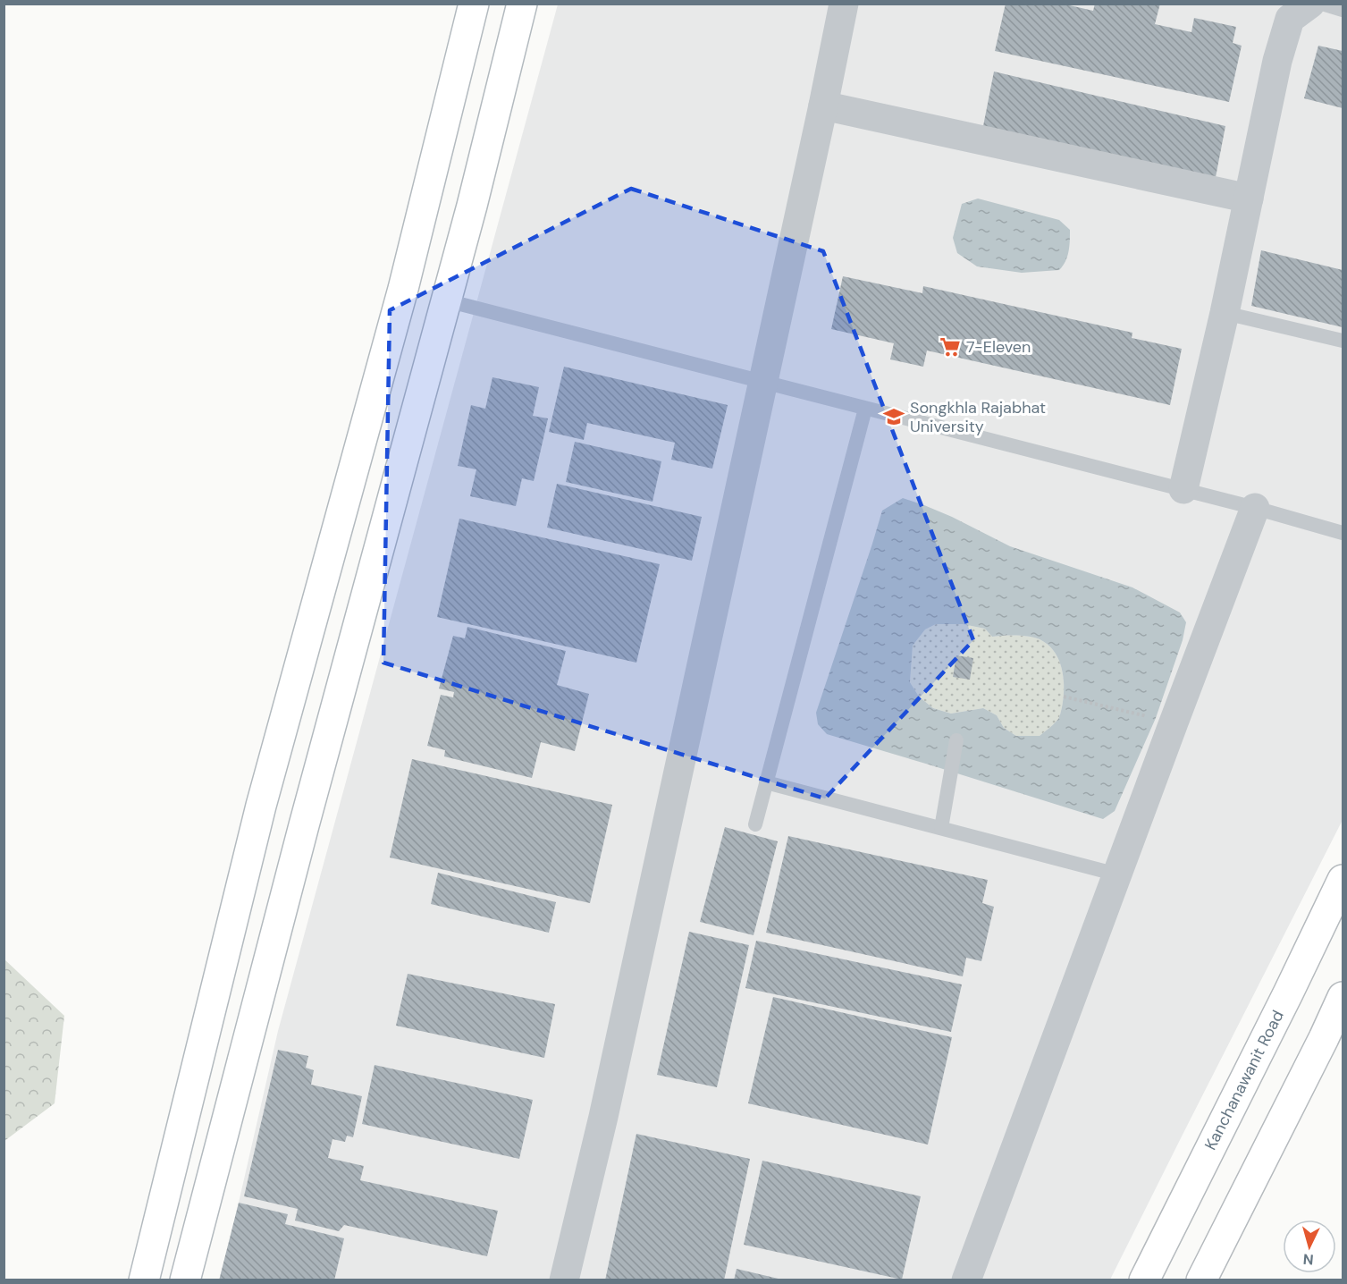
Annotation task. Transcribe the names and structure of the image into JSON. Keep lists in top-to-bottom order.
{
  "streets": {
    "main road": ["Kanchanawanit Road"]
  },
  "places": {
    "supermarket": ["7-Eleven"],
    "school or university": ["Songkhla Rajabhat University"]
  },
  "north": "bottom"
}
